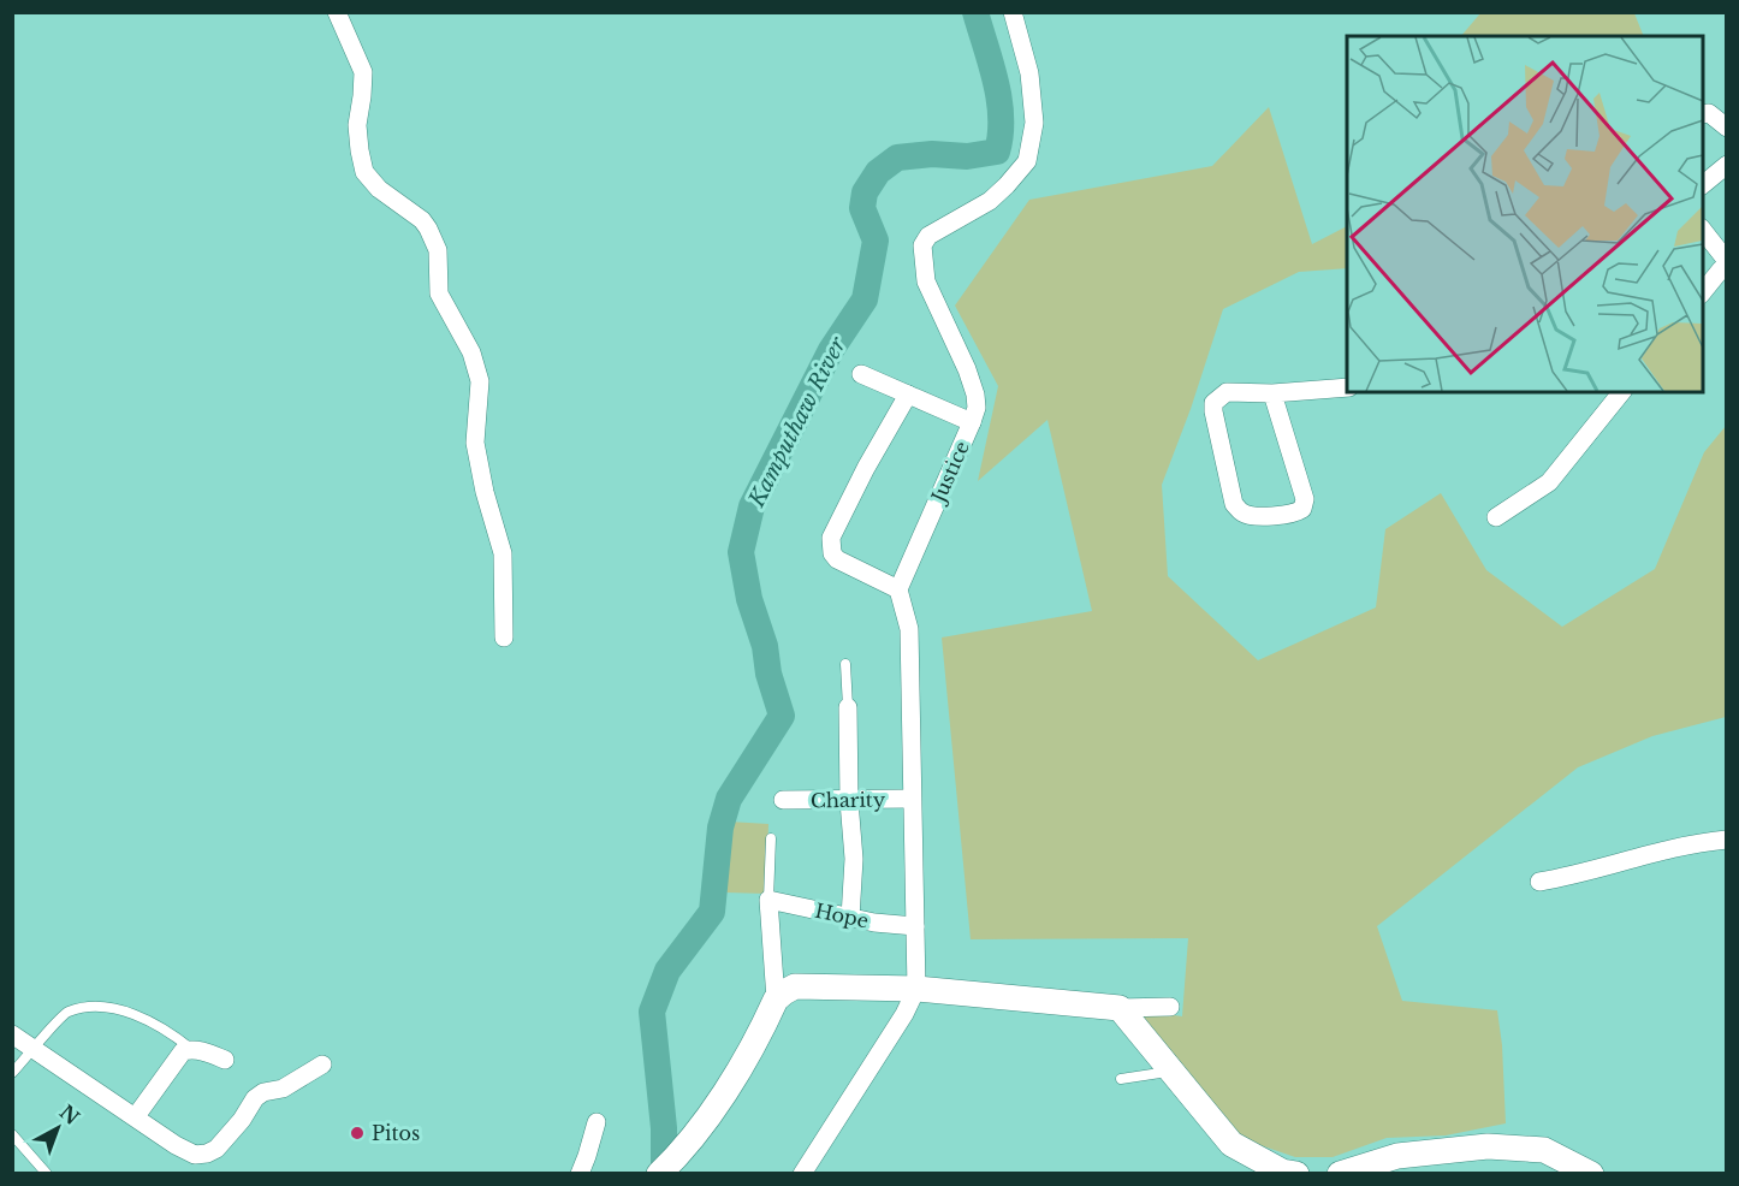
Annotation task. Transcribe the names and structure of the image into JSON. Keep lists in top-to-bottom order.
{
  "streets": {
    "street": ["Justice", "Charity", "Hope"]
  },
  "water": ["Kamputhaw River"],
  "places": ["Pitos"],
  "north": "top right"
}
